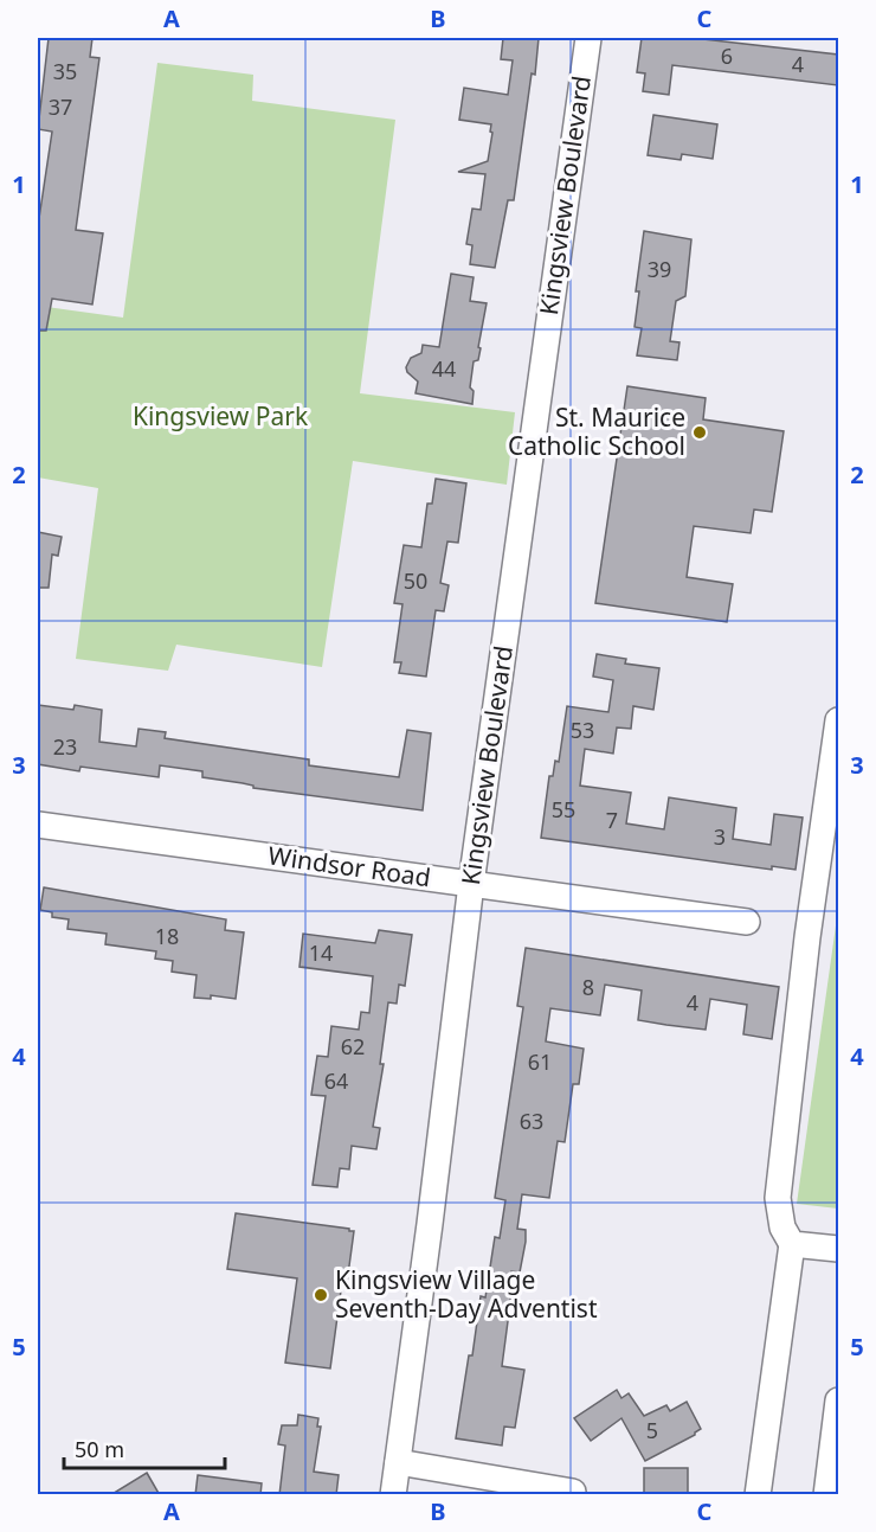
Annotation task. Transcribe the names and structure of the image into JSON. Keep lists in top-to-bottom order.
{
  "streets": {
    "street": ["Kingsview Boulevard", "Windsor Road"]
  },
  "crossings": [
    ["Kingsview Boulevard", "Windsor Road"]
  ],
  "parks": ["Kingsview Park"],
  "places": ["St. Maurice Catholic School", "Kingsview Village Seventh-Day Adventist"],
  "house_numbers": [
    "6",
    "4",
    "35",
    "37",
    "39",
    "44",
    "50",
    "53",
    "23",
    "55",
    "7",
    "3",
    "18",
    "14",
    "8",
    "4",
    "62",
    "61",
    "64",
    "63",
    "5"
  ],
  "scale_bar": "50 m",
  "grid": {
    "columns": ["A", "B", "C"],
    "rows": [
      "1",
      "2",
      "3",
      "4",
      "5"
    ]
  }
}
